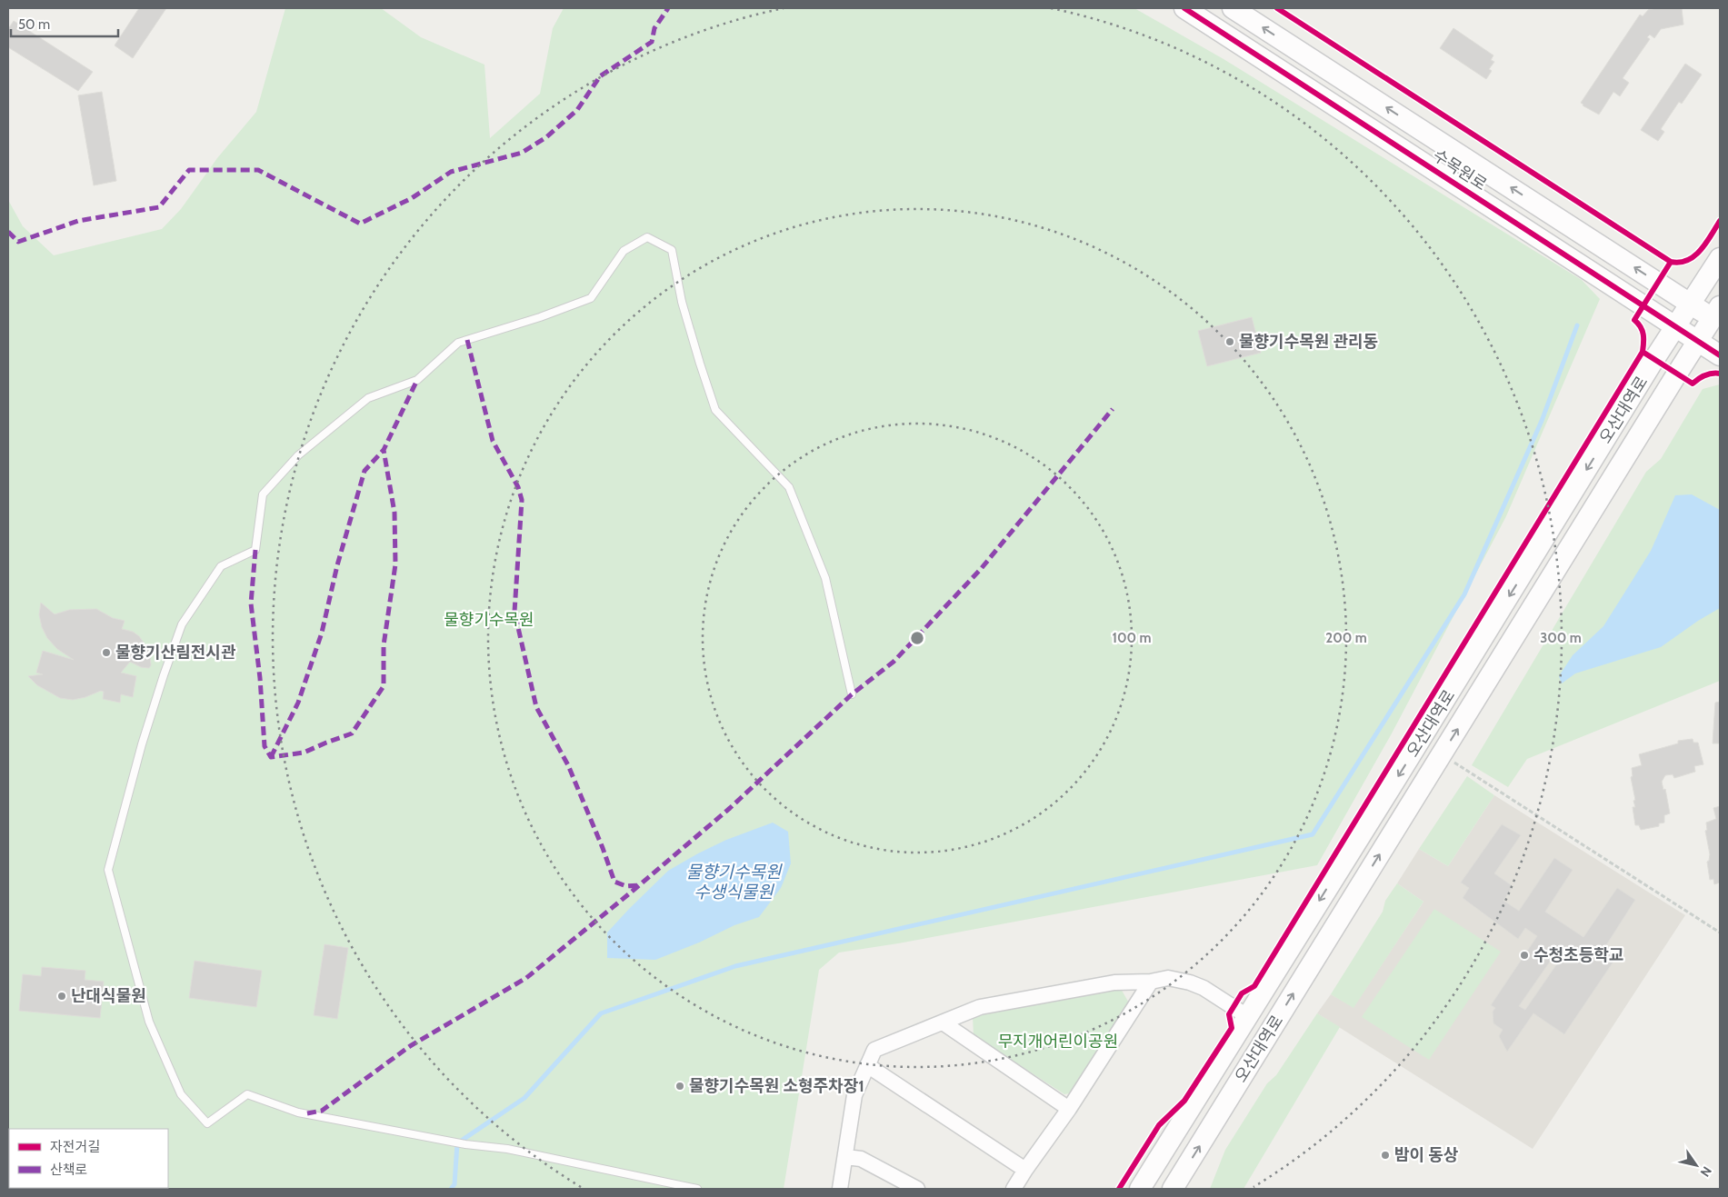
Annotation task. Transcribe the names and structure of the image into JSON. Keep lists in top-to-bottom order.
{
  "streets": {
    "main road": ["수목원로", "오산대역로"]
  },
  "crossings": [
    ["수목원로", "오산대역로"]
  ],
  "water": ["물향기수목원 수생식물원"],
  "parks": ["물향기수목원", "무지개어린이공원"],
  "places": [
    "물향기수목원 관리동",
    "물향기산림전시관",
    "수청초등학교",
    "난대식물원",
    "물향기수목원 소형주차장1",
    "밤이 동상"
  ],
  "legend": ["자전거길", "산책로"],
  "scale_bar": "50 m",
  "north": "bottom right",
  "rings": ["100 m", "200 m", "300 m"]
}
